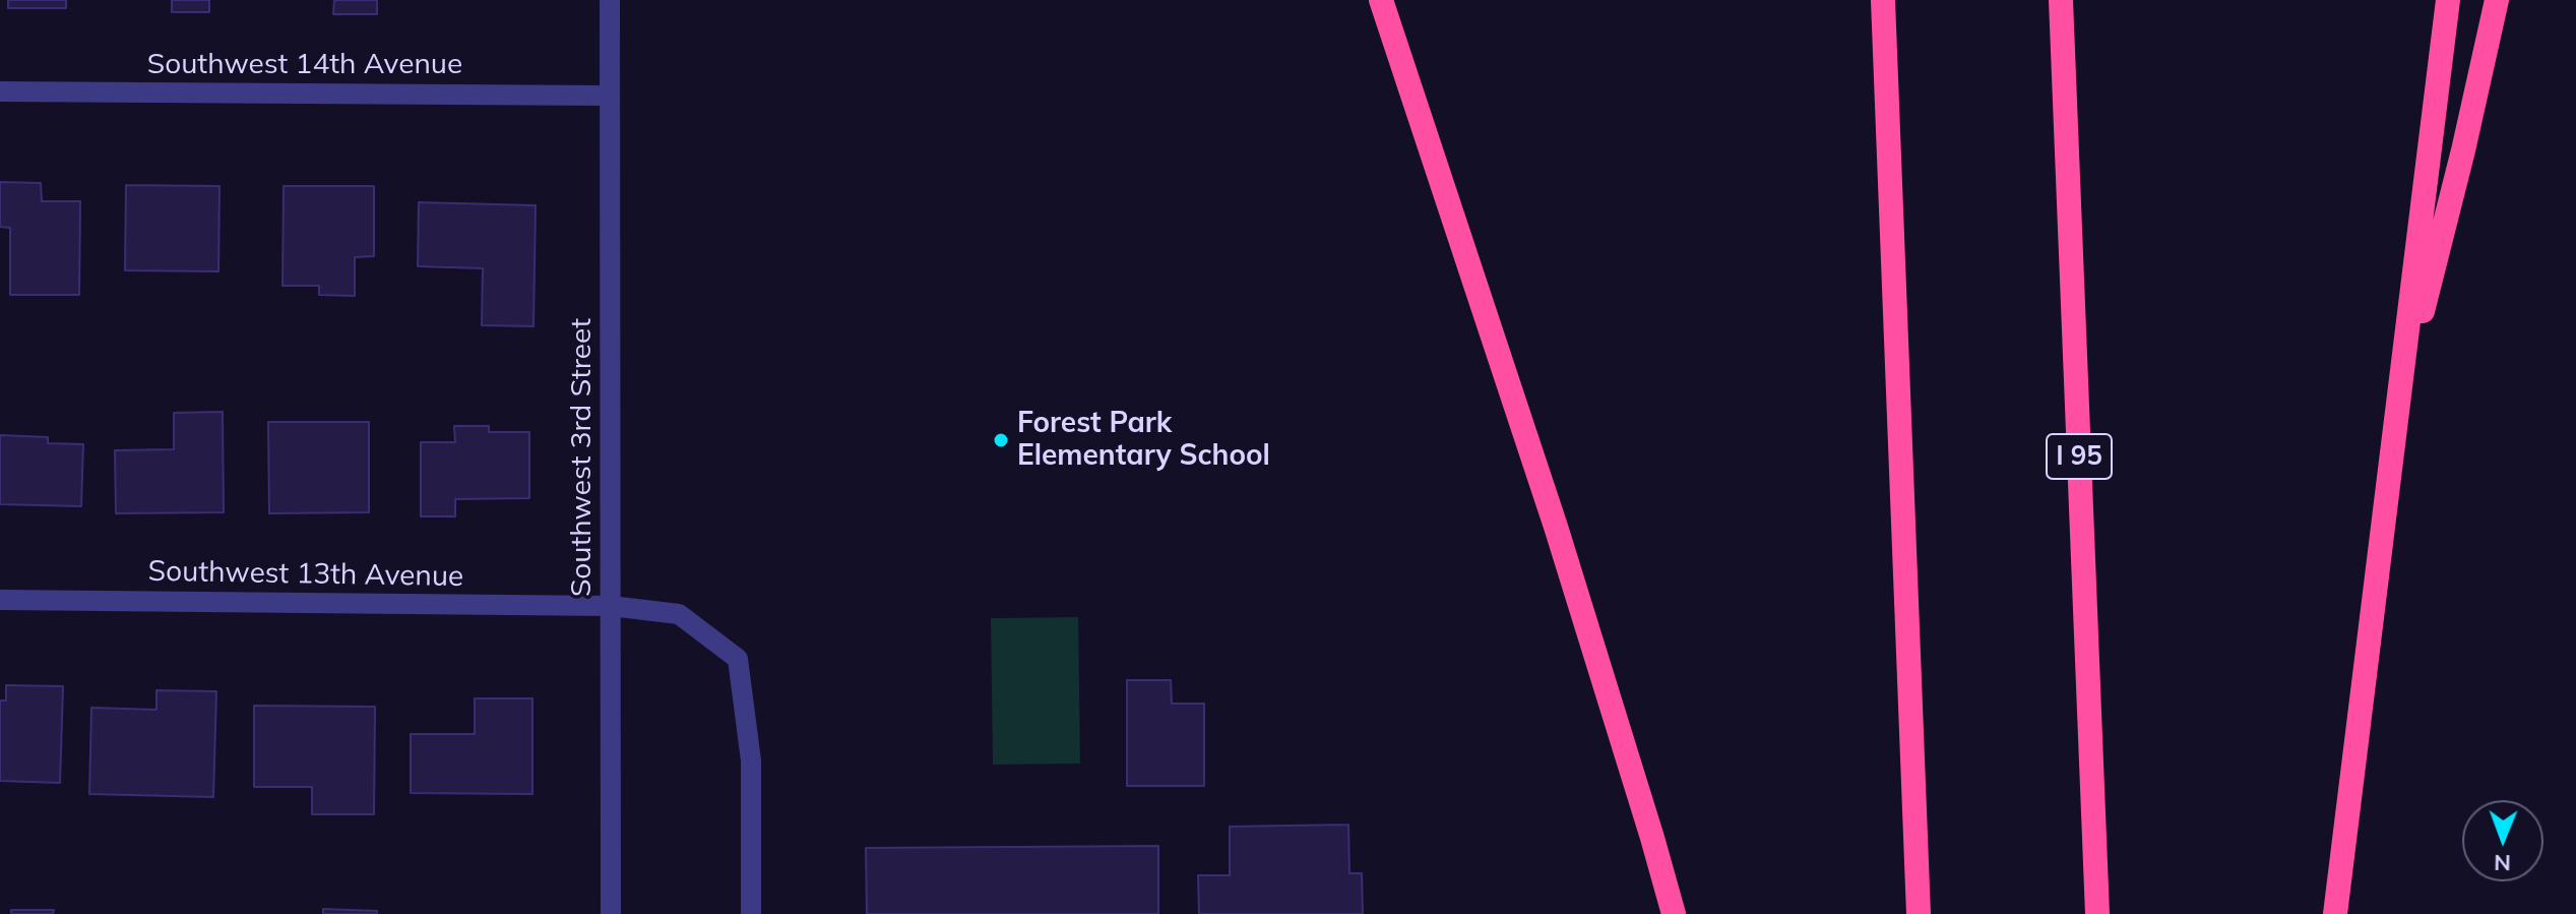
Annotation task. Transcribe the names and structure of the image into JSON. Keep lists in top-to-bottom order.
{
  "streets": {
    "highway": ["I 95"],
    "street": ["Southwest 14th Avenue", "Southwest 3rd Street", "Southwest 13th Avenue"]
  },
  "crossings": [
    ["Southwest 14th Avenue", "Southwest 3rd Street"],
    ["Southwest 3rd Street", "Southwest 13th Avenue"]
  ],
  "places": ["Forest Park Elementary School"],
  "north": "bottom"
}
